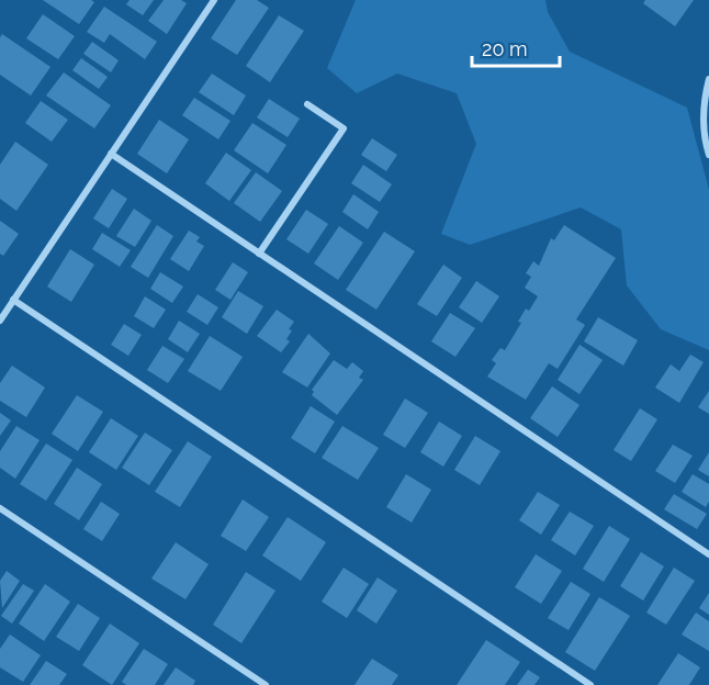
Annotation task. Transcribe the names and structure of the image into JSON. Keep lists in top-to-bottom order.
{
  "scale_bar": "20 m"
}
